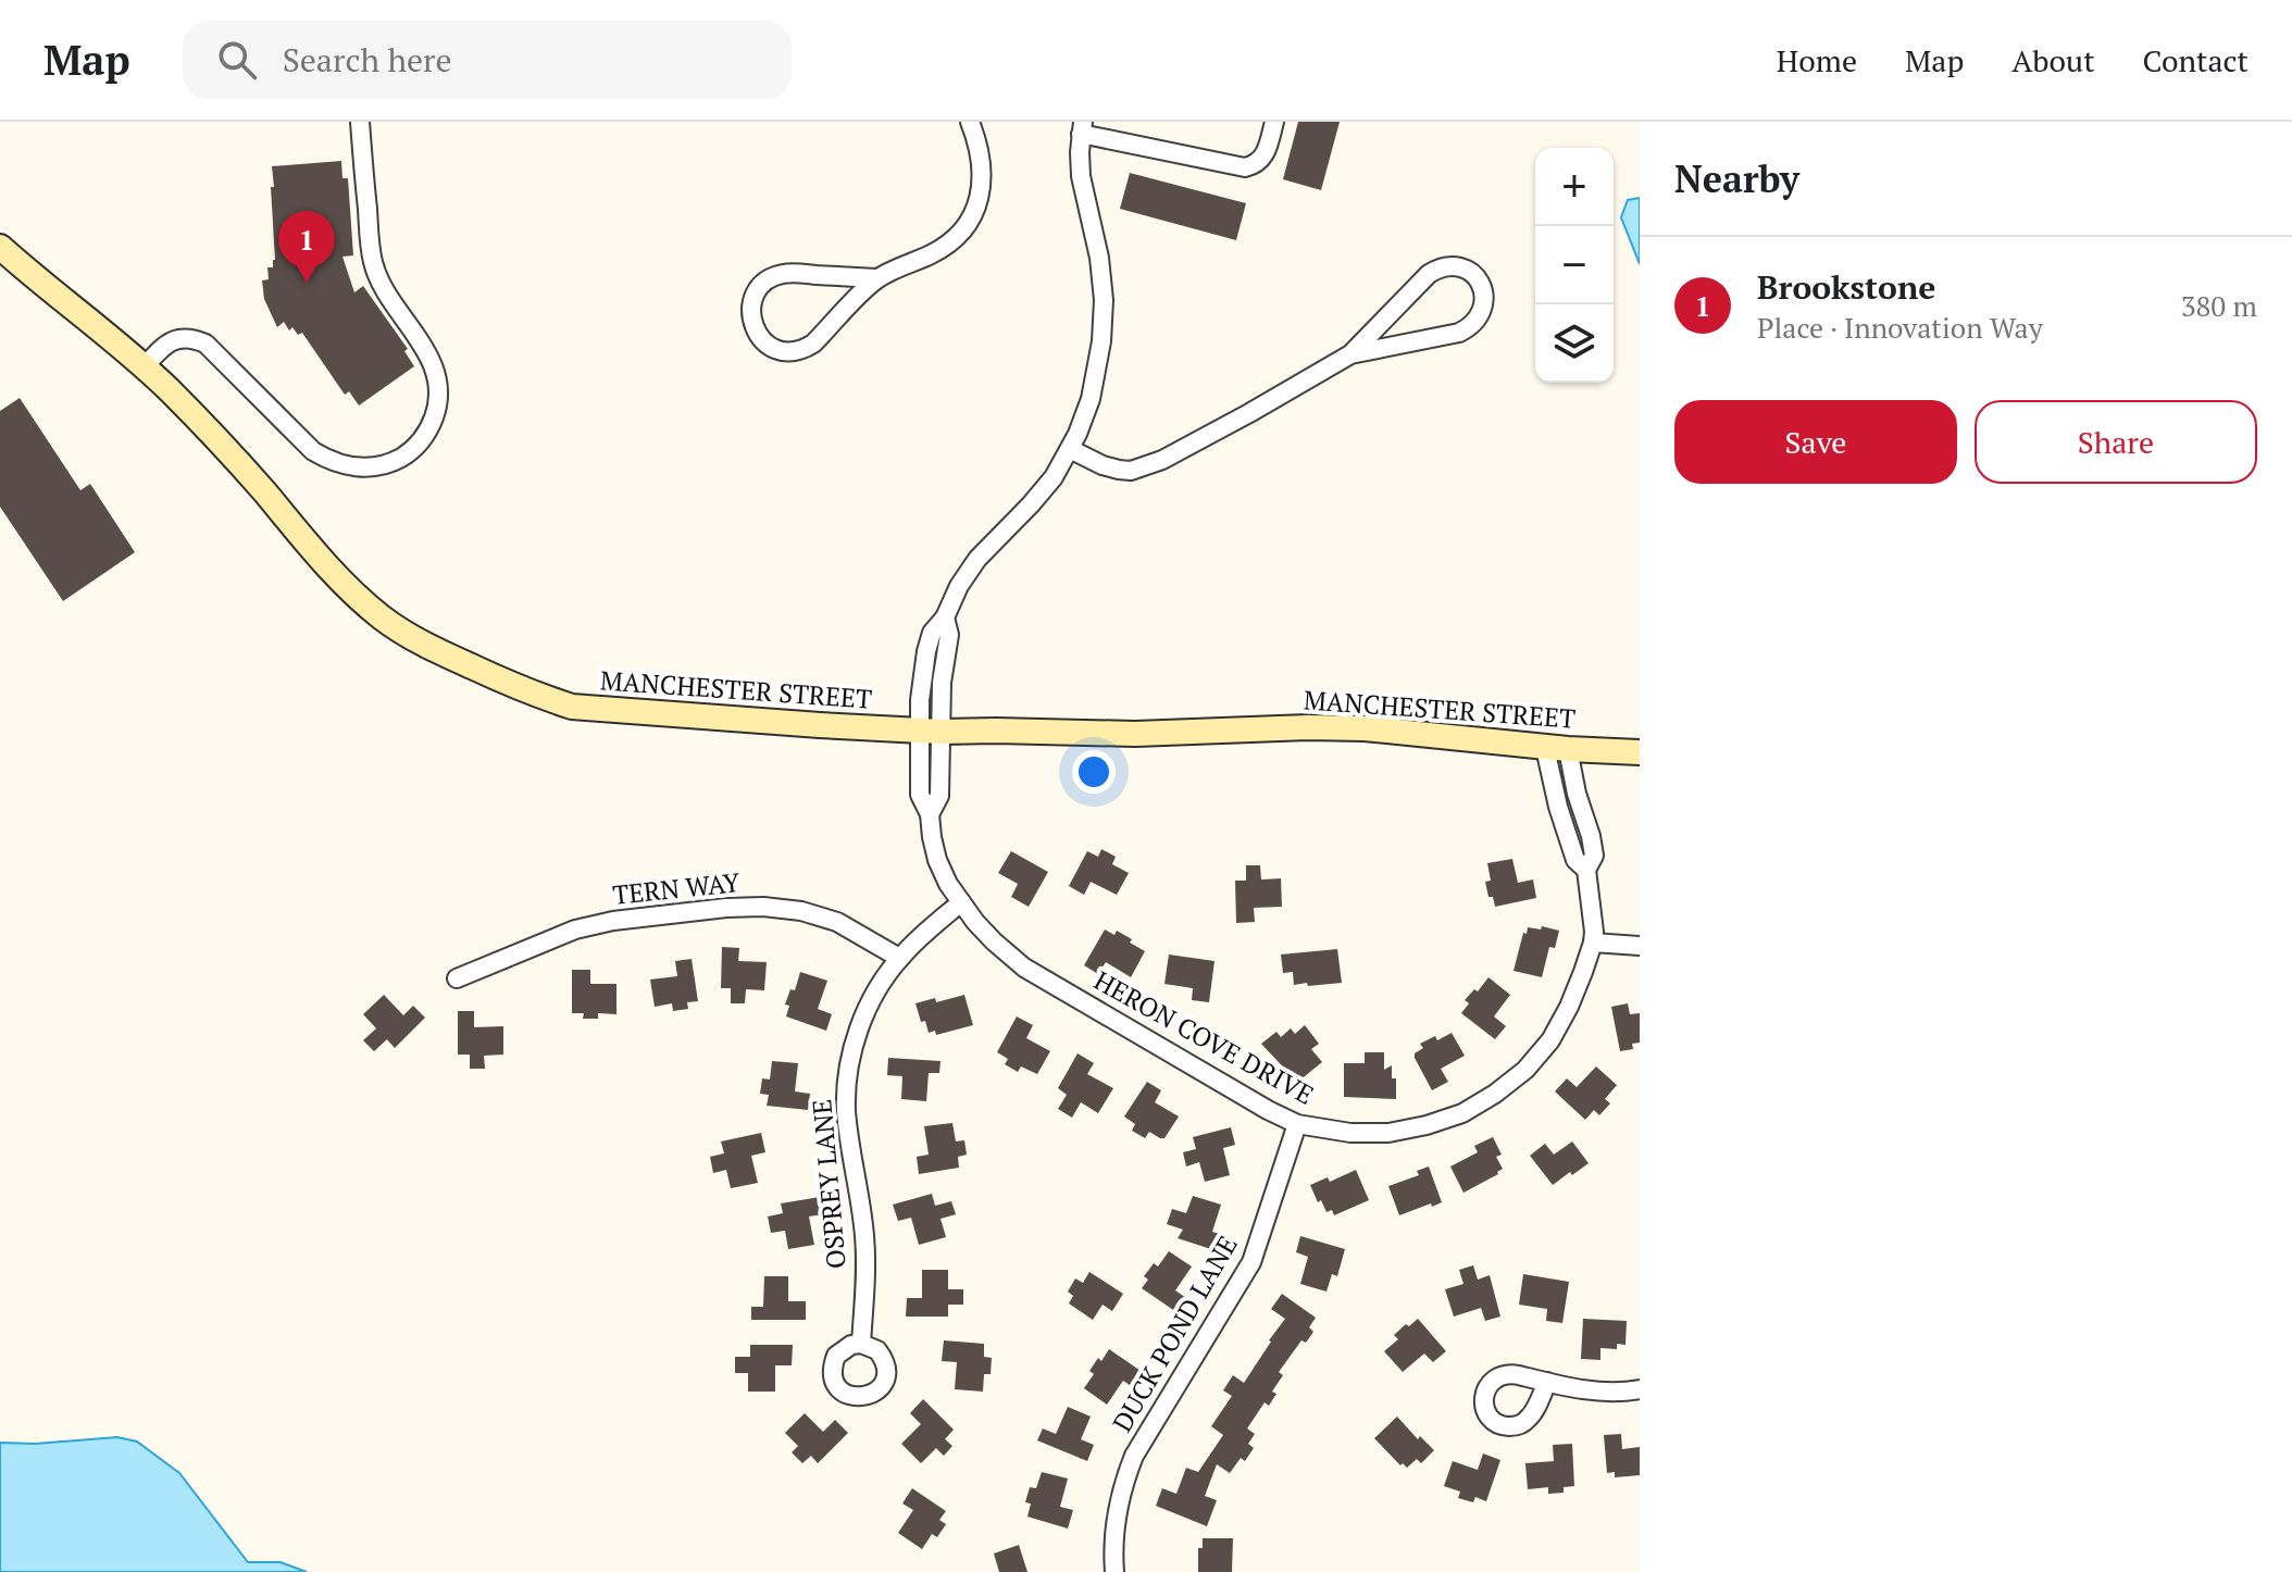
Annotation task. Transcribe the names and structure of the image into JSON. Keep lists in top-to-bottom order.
{
  "streets": {
    "street": [
      "MANCHESTER STREET",
      "TERN WAY",
      "HERON COVE DRIVE",
      "OSPREY LANE",
      "DUCK POND LANE"
    ]
  },
  "crossings": [
    ["MANCHESTER STREET", "HERON COVE DRIVE"],
    ["TERN WAY", "OSPREY LANE"],
    ["HERON COVE DRIVE", "OSPREY LANE"],
    ["HERON COVE DRIVE", "DUCK POND LANE"]
  ],
  "page": {
    "header": "Map",
    "search": "Search here",
    "nav": [
      "Home",
      "Map",
      "About",
      "Contact"
    ],
    "heading": "Nearby",
    "map_buttons": ["+", "−"],
    "pins": "1",
    "list": [
      {
        "mark": "1",
        "name": "Brookstone",
        "note": "Place · Innovation Way",
        "value": "380 m"
      }
    ],
    "buttons": ["Save", "Share"]
  }
}
